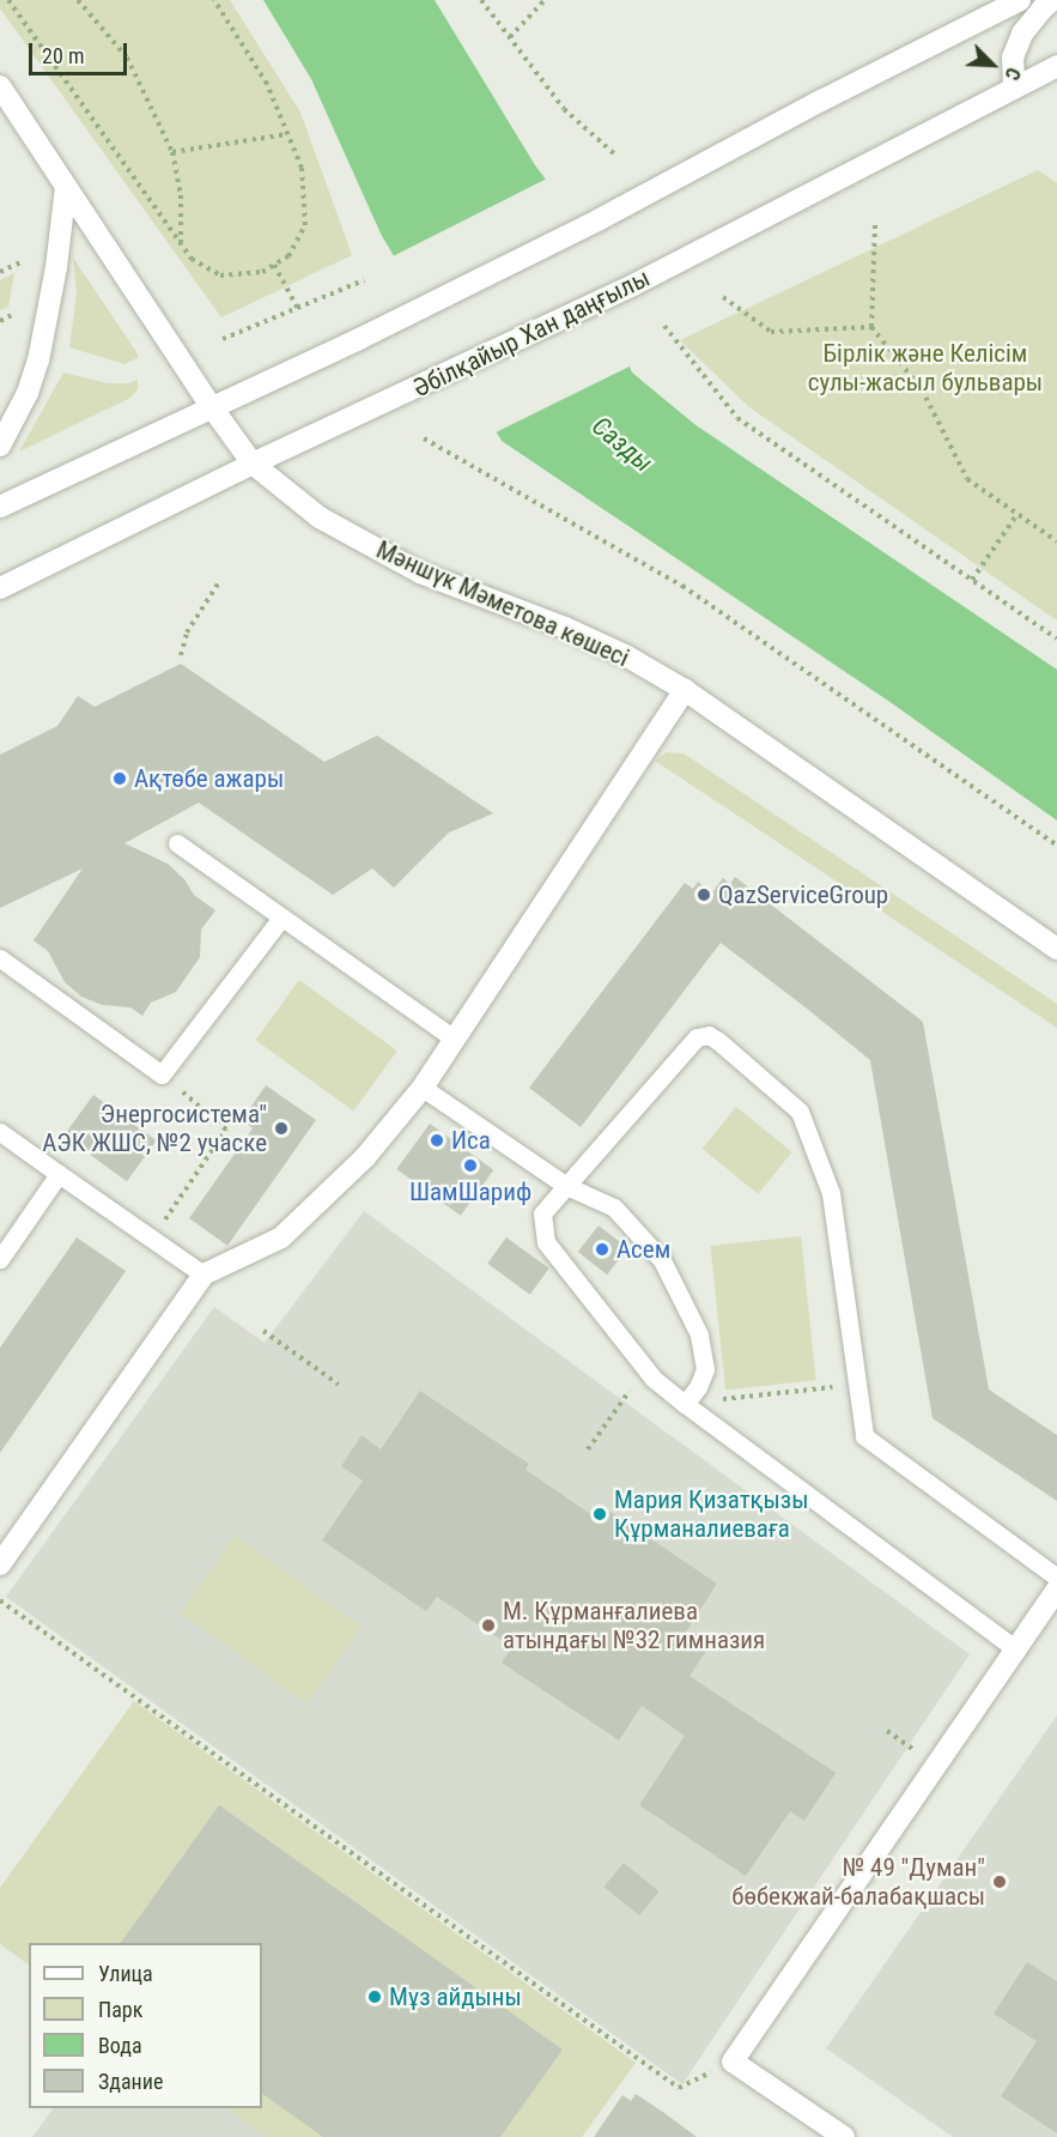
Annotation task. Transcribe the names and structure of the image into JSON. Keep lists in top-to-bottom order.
{
  "streets": {
    "main road": ["Әбілқайыр Хан даңғылы", "Мәншүк Мәметова көшесі"]
  },
  "crossings": [
    ["Әбілқайыр Хан даңғылы", "Мәншүк Мәметова көшесі"]
  ],
  "water": ["Сазды"],
  "parks": ["Бірлік және Келісім сулы-жасыл бульвары"],
  "places": [
    "Ақтөбе ажары",
    "QazServiceGroup",
    "Энергосистема\" АЭК ЖШС, №2 учаске",
    "Иса",
    "ШамШариф",
    "Асем",
    "Мария Қизатқызы Құрманалиеваға",
    "М. Құрманғалиева атындағы №32 гимназия",
    "№ 49 \"Думан\" бөбекжай-балабақшасы",
    "Мұз айдыны"
  ],
  "legend": [
    "Улица",
    "Парк",
    "Вода",
    "Здание"
  ],
  "scale_bar": "20 m",
  "north": "bottom right"
}
